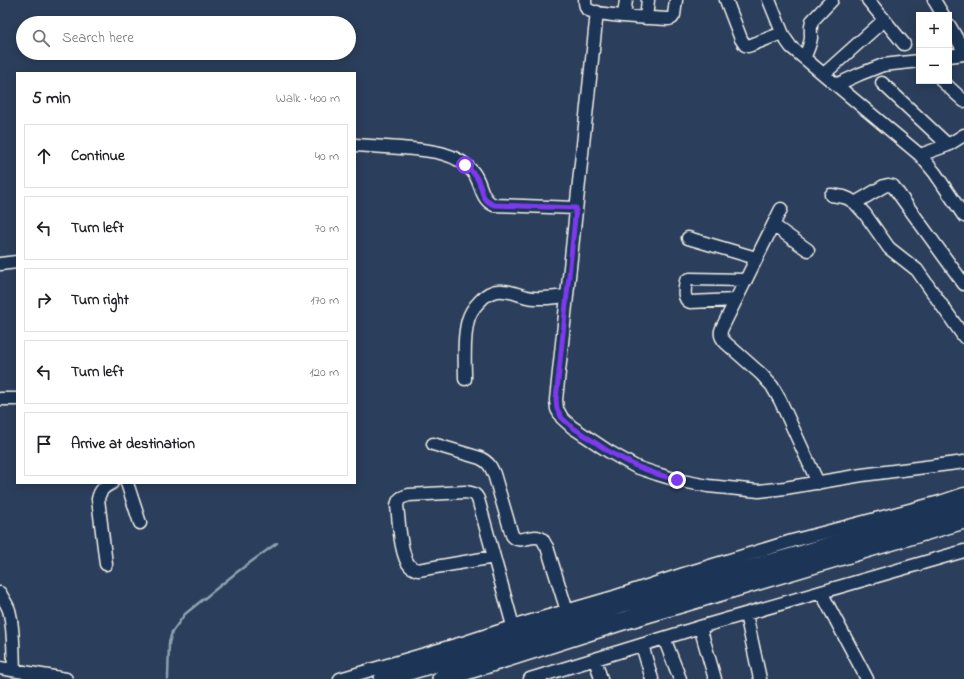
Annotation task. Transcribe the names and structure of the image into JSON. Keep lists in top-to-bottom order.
{
  "page": {
    "map_buttons": ["+", "−"],
    "search": "Search here",
    "heading": ["5 min", "Walk · 400 m"],
    "list": [
      ["Continue", "40 m"],
      ["Turn left", "70 m"],
      ["Turn right", "170 m"],
      ["Turn left", "120 m"],
      "Arrive at destination"
    ]
  }
}
